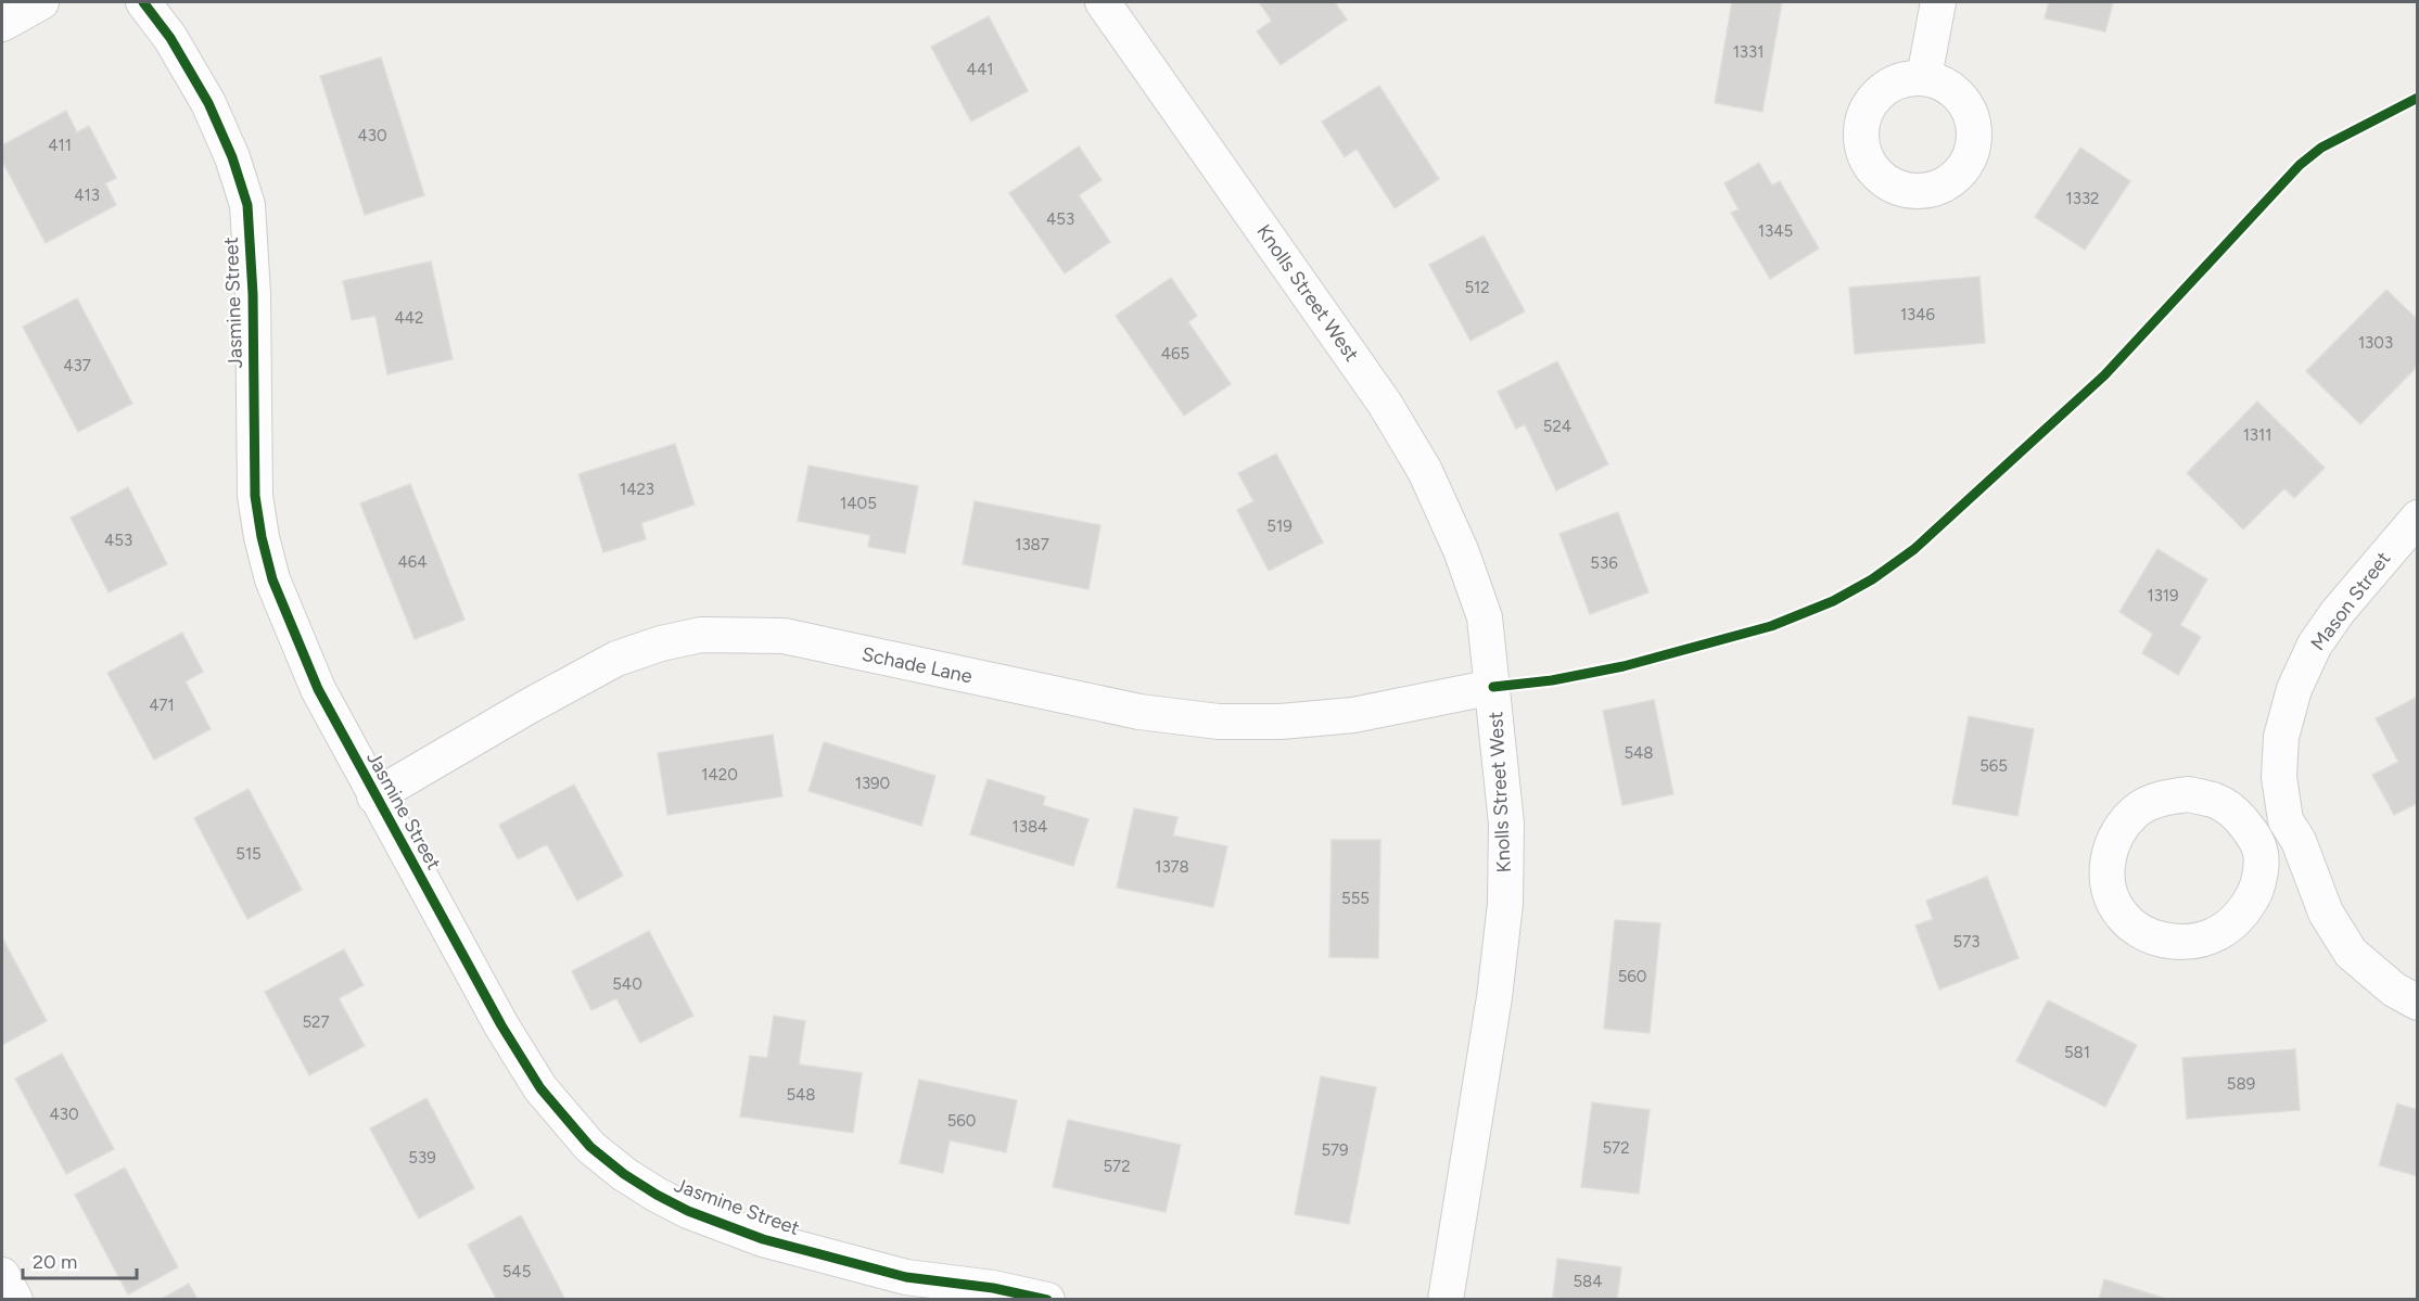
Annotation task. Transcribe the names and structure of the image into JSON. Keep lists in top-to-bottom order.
{
  "streets": {
    "street": [
      "Knolls Street West",
      "Jasmine Street",
      "Mason Street",
      "Schade Lane"
    ]
  },
  "crossings": [
    ["Knolls Street West", "Schade Lane"],
    ["Jasmine Street", "Schade Lane"]
  ],
  "house_numbers": [
    "1331",
    "441",
    "430",
    "411",
    "413",
    "1332",
    "453",
    "1345",
    "512",
    "1346",
    "442",
    "1303",
    "465",
    "437",
    "524",
    "1311",
    "1423",
    "1405",
    "519",
    "453",
    "1387",
    "464",
    "536",
    "1319",
    "471",
    "548",
    "565",
    "1420",
    "1390",
    "1384",
    "515",
    "1378",
    "555",
    "573",
    "560",
    "540",
    "527",
    "581",
    "589",
    "548",
    "430",
    "560",
    "572",
    "579",
    "539",
    "572",
    "545",
    "584"
  ],
  "scale_bar": "20 m"
}
